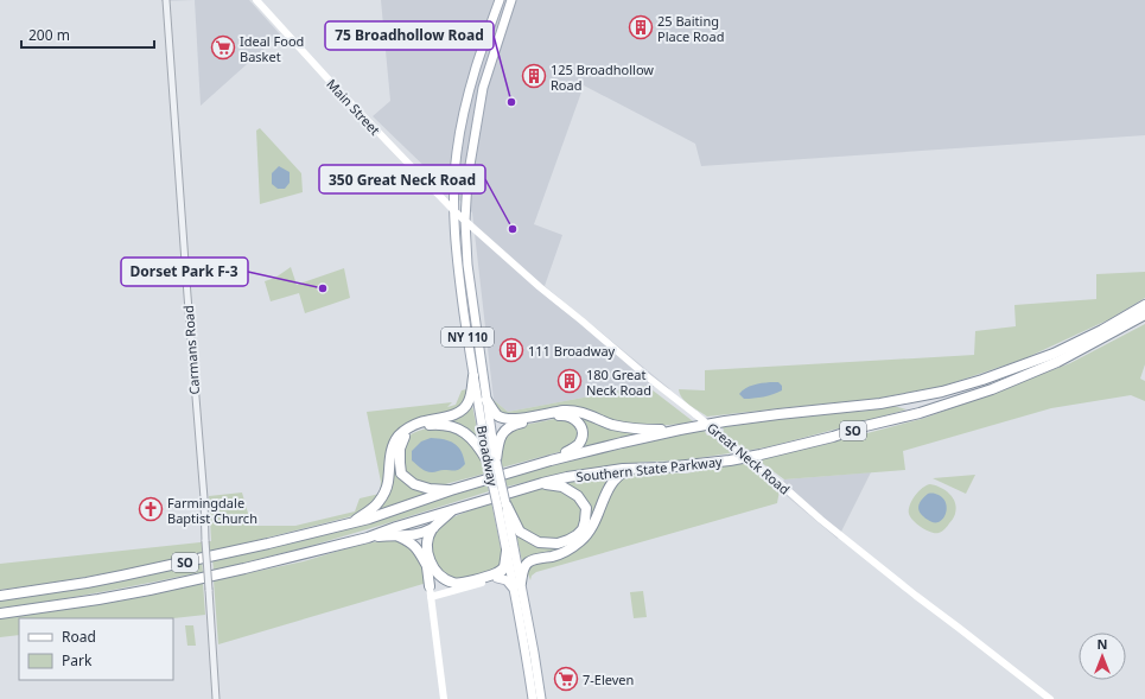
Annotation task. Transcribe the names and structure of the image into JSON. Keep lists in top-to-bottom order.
{
  "streets": {
    "highway": ["SO", "Southern State Parkway"],
    "main road": [
      "Main Street",
      "NY 110",
      "Broadway",
      "Great Neck Road"
    ],
    "street": ["Carmans Road"]
  },
  "crossings": [
    ["Main Street", "NY 110"],
    ["Main Street", "Broadway"],
    ["Main Street", "Great Neck Road"],
    ["NY 110", "Broadway"],
    ["NY 110", "Great Neck Road"],
    ["Broadway", "Great Neck Road"]
  ],
  "places": {
    "building": [
      "25 Baiting Place Road",
      "125 Broadhollow Road",
      "111 Broadway",
      "180 Great Neck Road"
    ],
    "supermarket": ["Ideal Food Basket", "7-Eleven"],
    "other": ["75 Broadhollow Road", "350 Great Neck Road", "Dorset Park F-3"],
    "church": ["Farmingdale Baptist Church"]
  },
  "legend": ["Road", "Park"],
  "scale_bar": "200 m",
  "north": "top"
}
